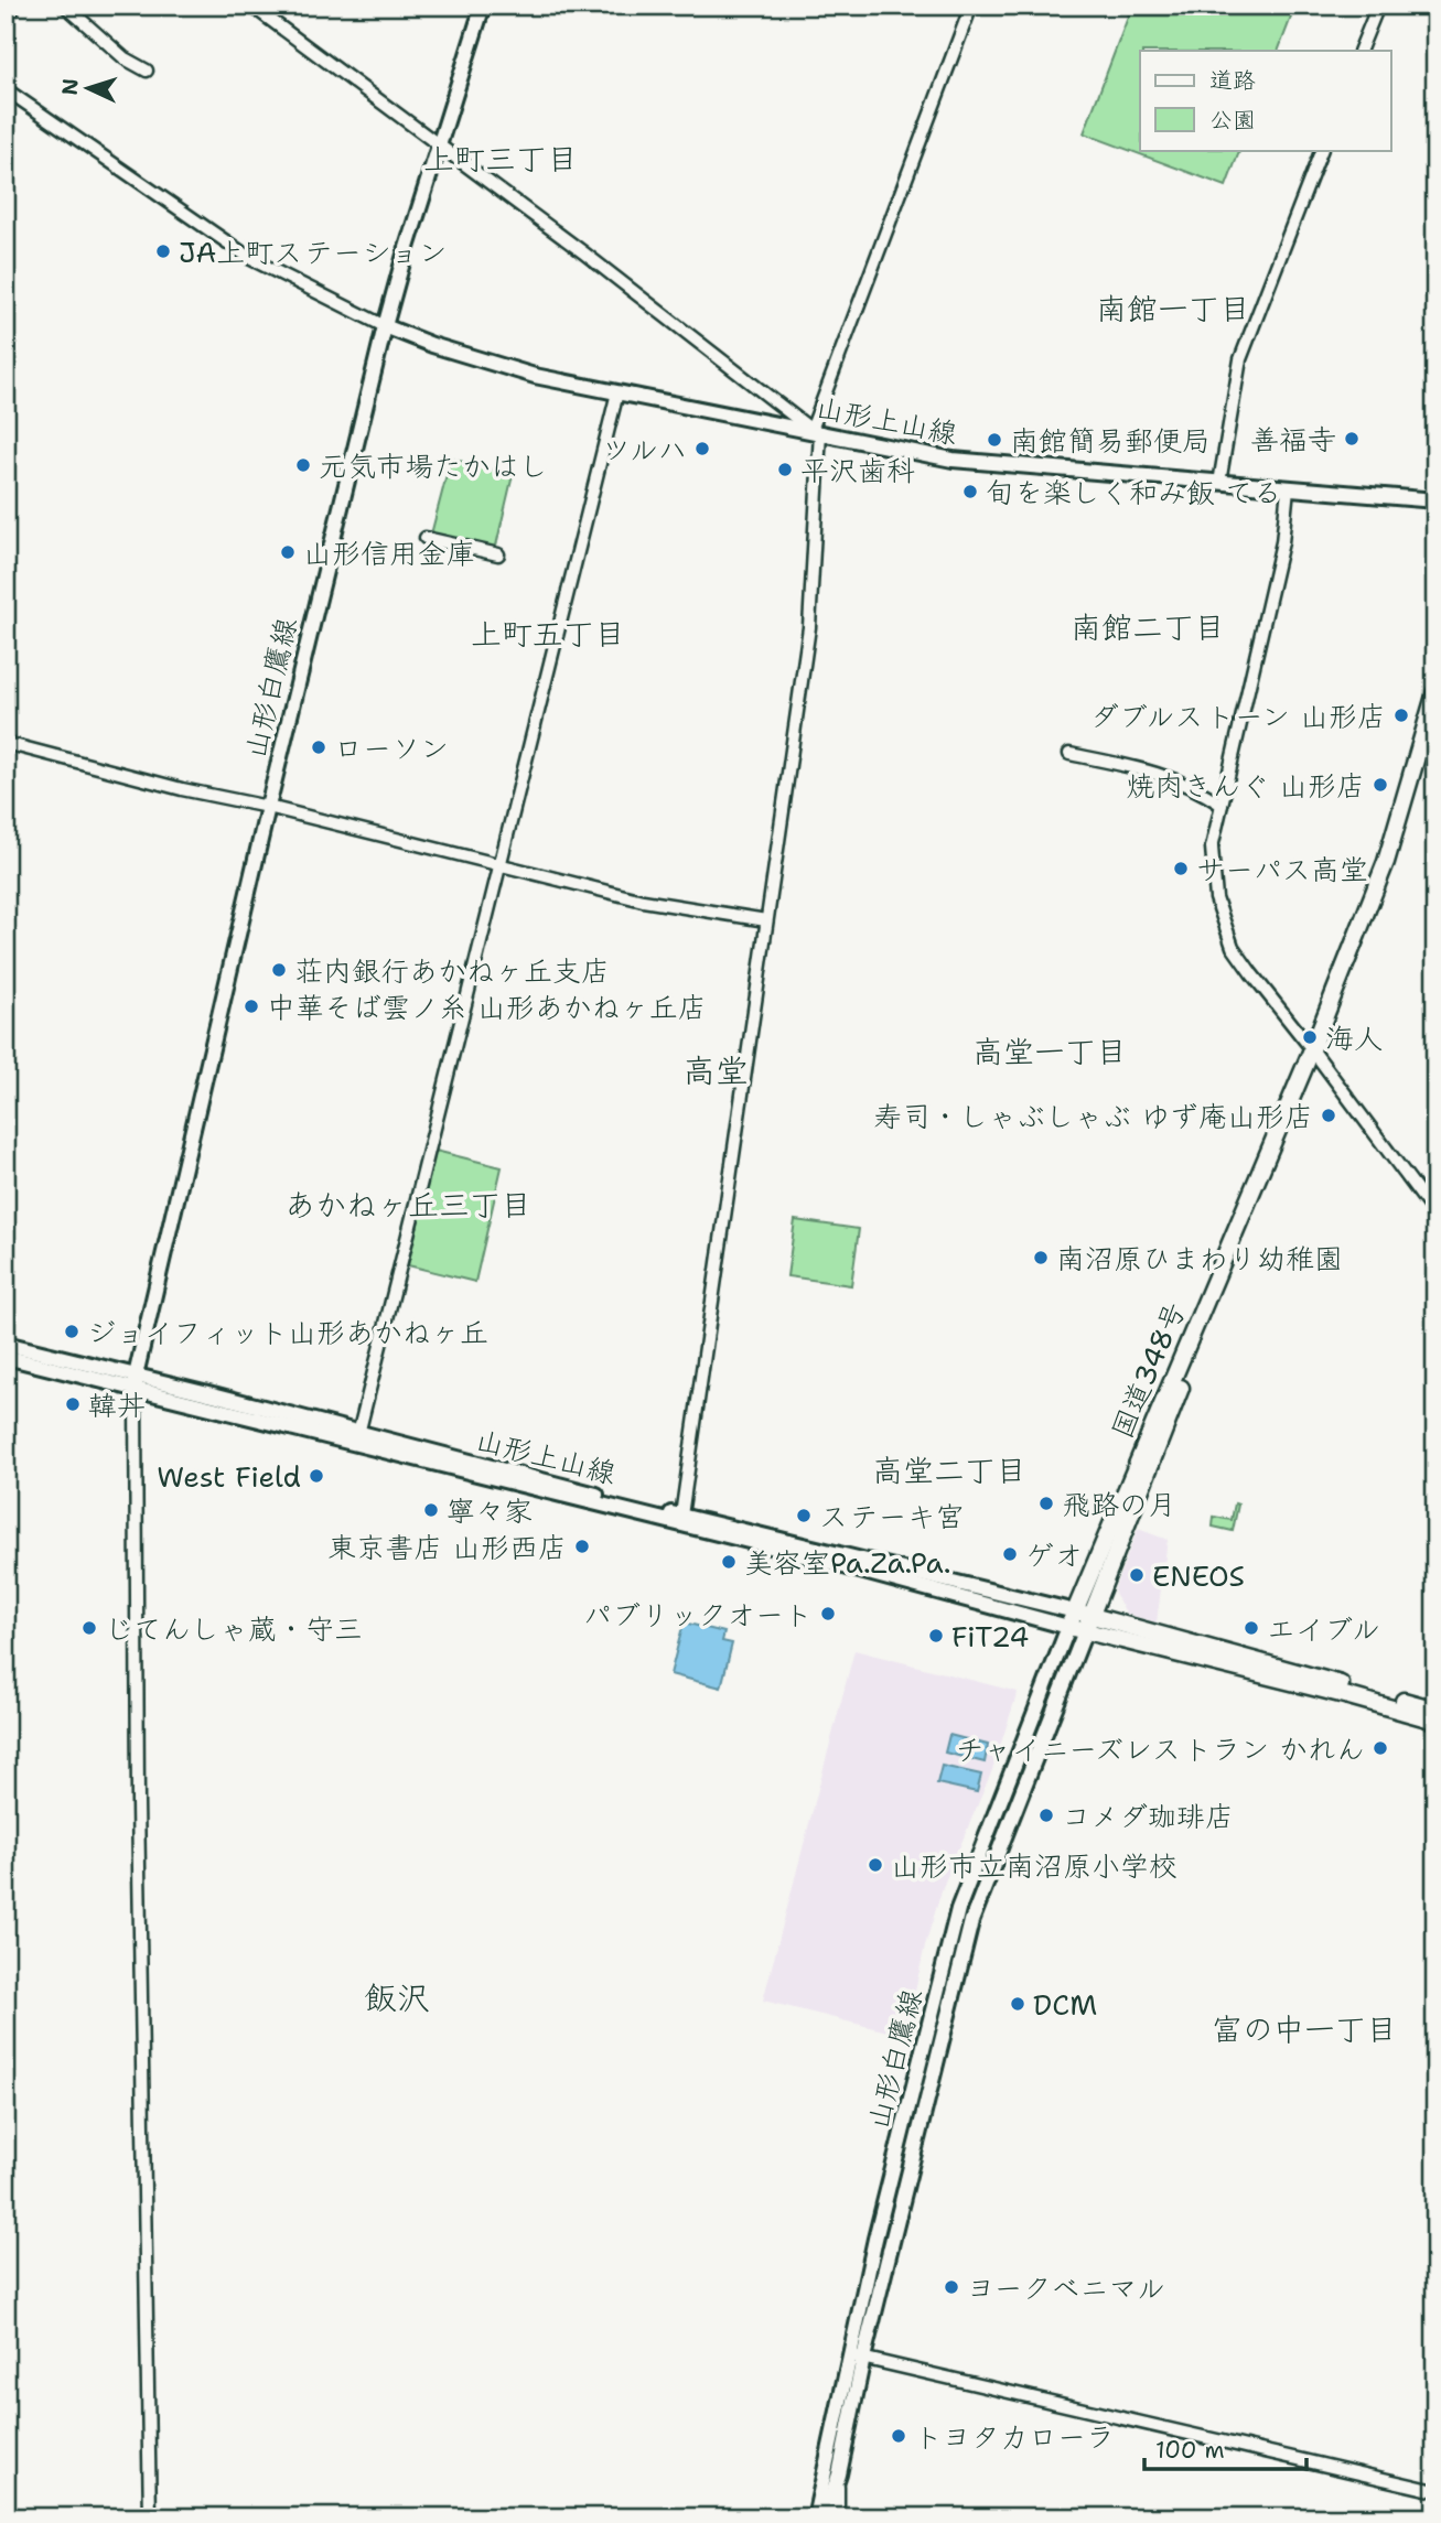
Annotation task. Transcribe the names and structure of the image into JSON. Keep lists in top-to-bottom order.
{
  "streets": {
    "highway": ["国道348号"],
    "main road": ["山形上山線", "山形白鷹線"]
  },
  "crossings": [
    ["山形上山線", "山形白鷹線"],
    ["山形上山線", "国道348号"],
    ["山形白鷹線", "国道348号"]
  ],
  "districts": [
    "上町三丁目",
    "南館一丁目",
    "南館二丁目",
    "上町五丁目",
    "高堂一丁目",
    "高堂",
    "あかねヶ丘三丁目",
    "高堂二丁目",
    "飯沢",
    "富の中一丁目"
  ],
  "places": [
    "JA上町ステーション",
    "善福寺",
    "南館簡易郵便局",
    "ツルハ",
    "元気市場たかはし",
    "平沢歯科",
    "旬を楽しく和み飯 てる",
    "山形信用金庫",
    "ダブルストーン 山形店",
    "ローソン",
    "焼肉きんぐ 山形店",
    "サーパス高堂",
    "荘内銀行あかねヶ丘支店",
    "中華そば雲ノ糸 山形あかねヶ丘店",
    "海人",
    "寿司・しゃぶしゃぶ ゆず庵山形店",
    "南沼原ひまわり幼稚園",
    "ジョイフィット山形あかねヶ丘",
    "韓丼",
    "West Field",
    "飛路の月",
    "寧々家",
    "ステーキ宮",
    "東京書店 山形西店",
    "ゲオ",
    "美容室Pa.Za.Pa.",
    "ENEOS",
    "パブリックオート",
    "じてんしゃ蔵・守三",
    "エイブル",
    "FiT24",
    "チャイニーズレストラン かれん",
    "コメダ珈琲店",
    "山形市立南沼原小学校",
    "DCM",
    "ヨークベニマル",
    "トヨタカローラ"
  ],
  "legend": ["道路", "公園"],
  "scale_bar": "100 m",
  "north": "left"
}
